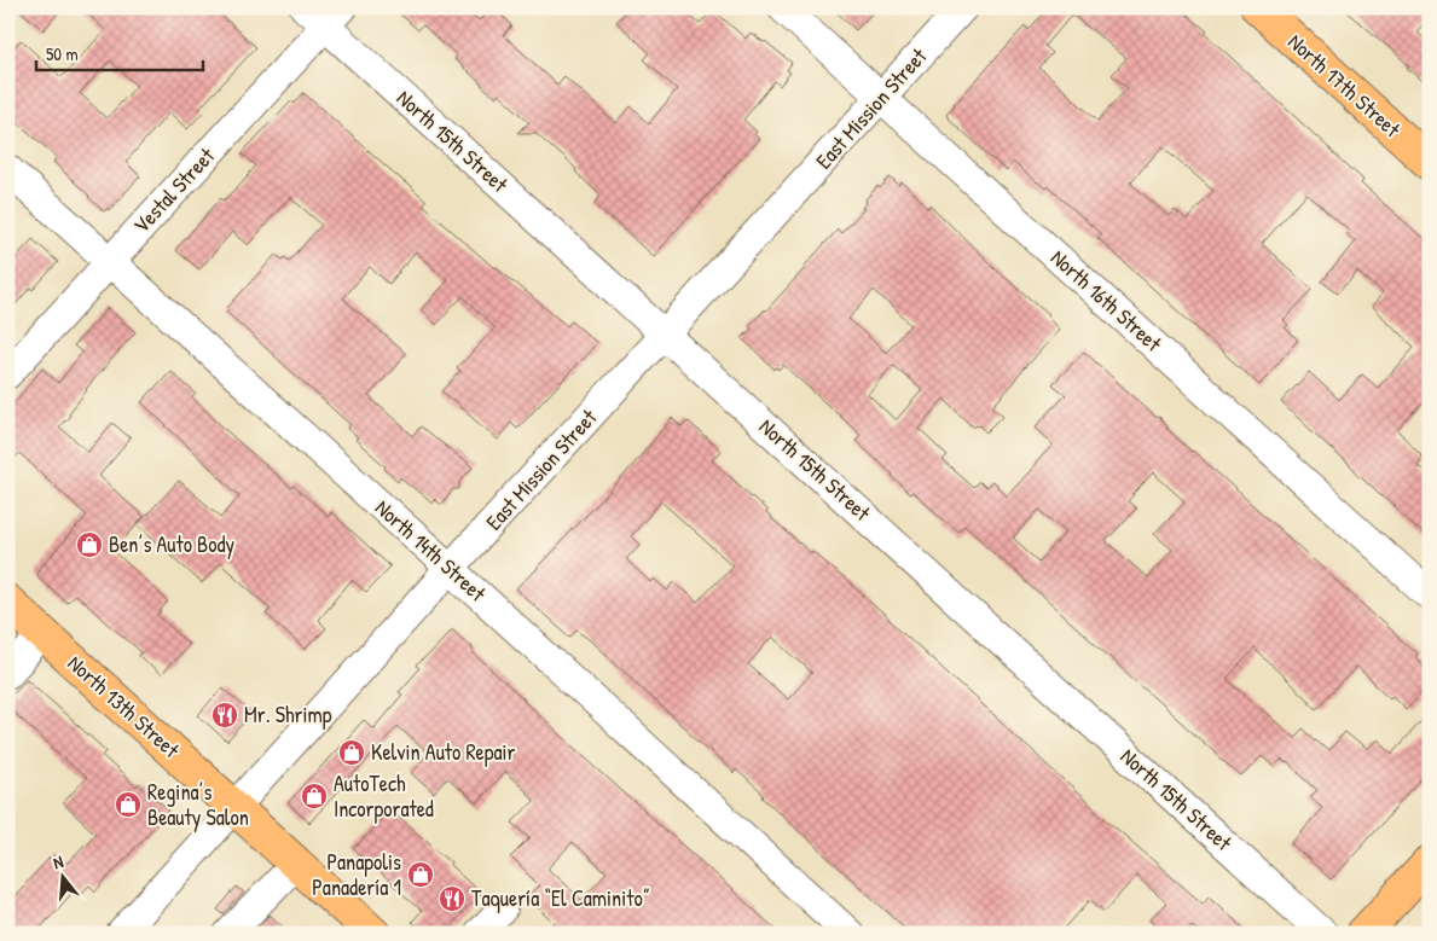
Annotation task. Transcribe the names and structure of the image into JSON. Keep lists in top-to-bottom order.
{
  "streets": {
    "main road": ["North 17th Street", "North 13th Street"],
    "street": [
      "East Mission Street",
      "North 15th Street",
      "Vestal Street",
      "North 16th Street",
      "North 14th Street"
    ]
  },
  "crossings": [
    ["East Mission Street", "North 15th Street"],
    ["East Mission Street", "North 16th Street"],
    ["East Mission Street", "North 14th Street"],
    ["East Mission Street", "North 13th Street"],
    ["North 15th Street", "Vestal Street"],
    ["Vestal Street", "North 14th Street"]
  ],
  "places": {
    "shop": [
      "Ben’s Auto Body",
      "Kelvin Auto Repair",
      "AutoTech Incorporated",
      "Regina’s Beauty Salon",
      "Panapolis Panadería 1"
    ],
    "restaurant": ["Mr. Shrimp", "Taquería “El Caminito”"]
  },
  "scale_bar": "50 m",
  "north": "top"
}
